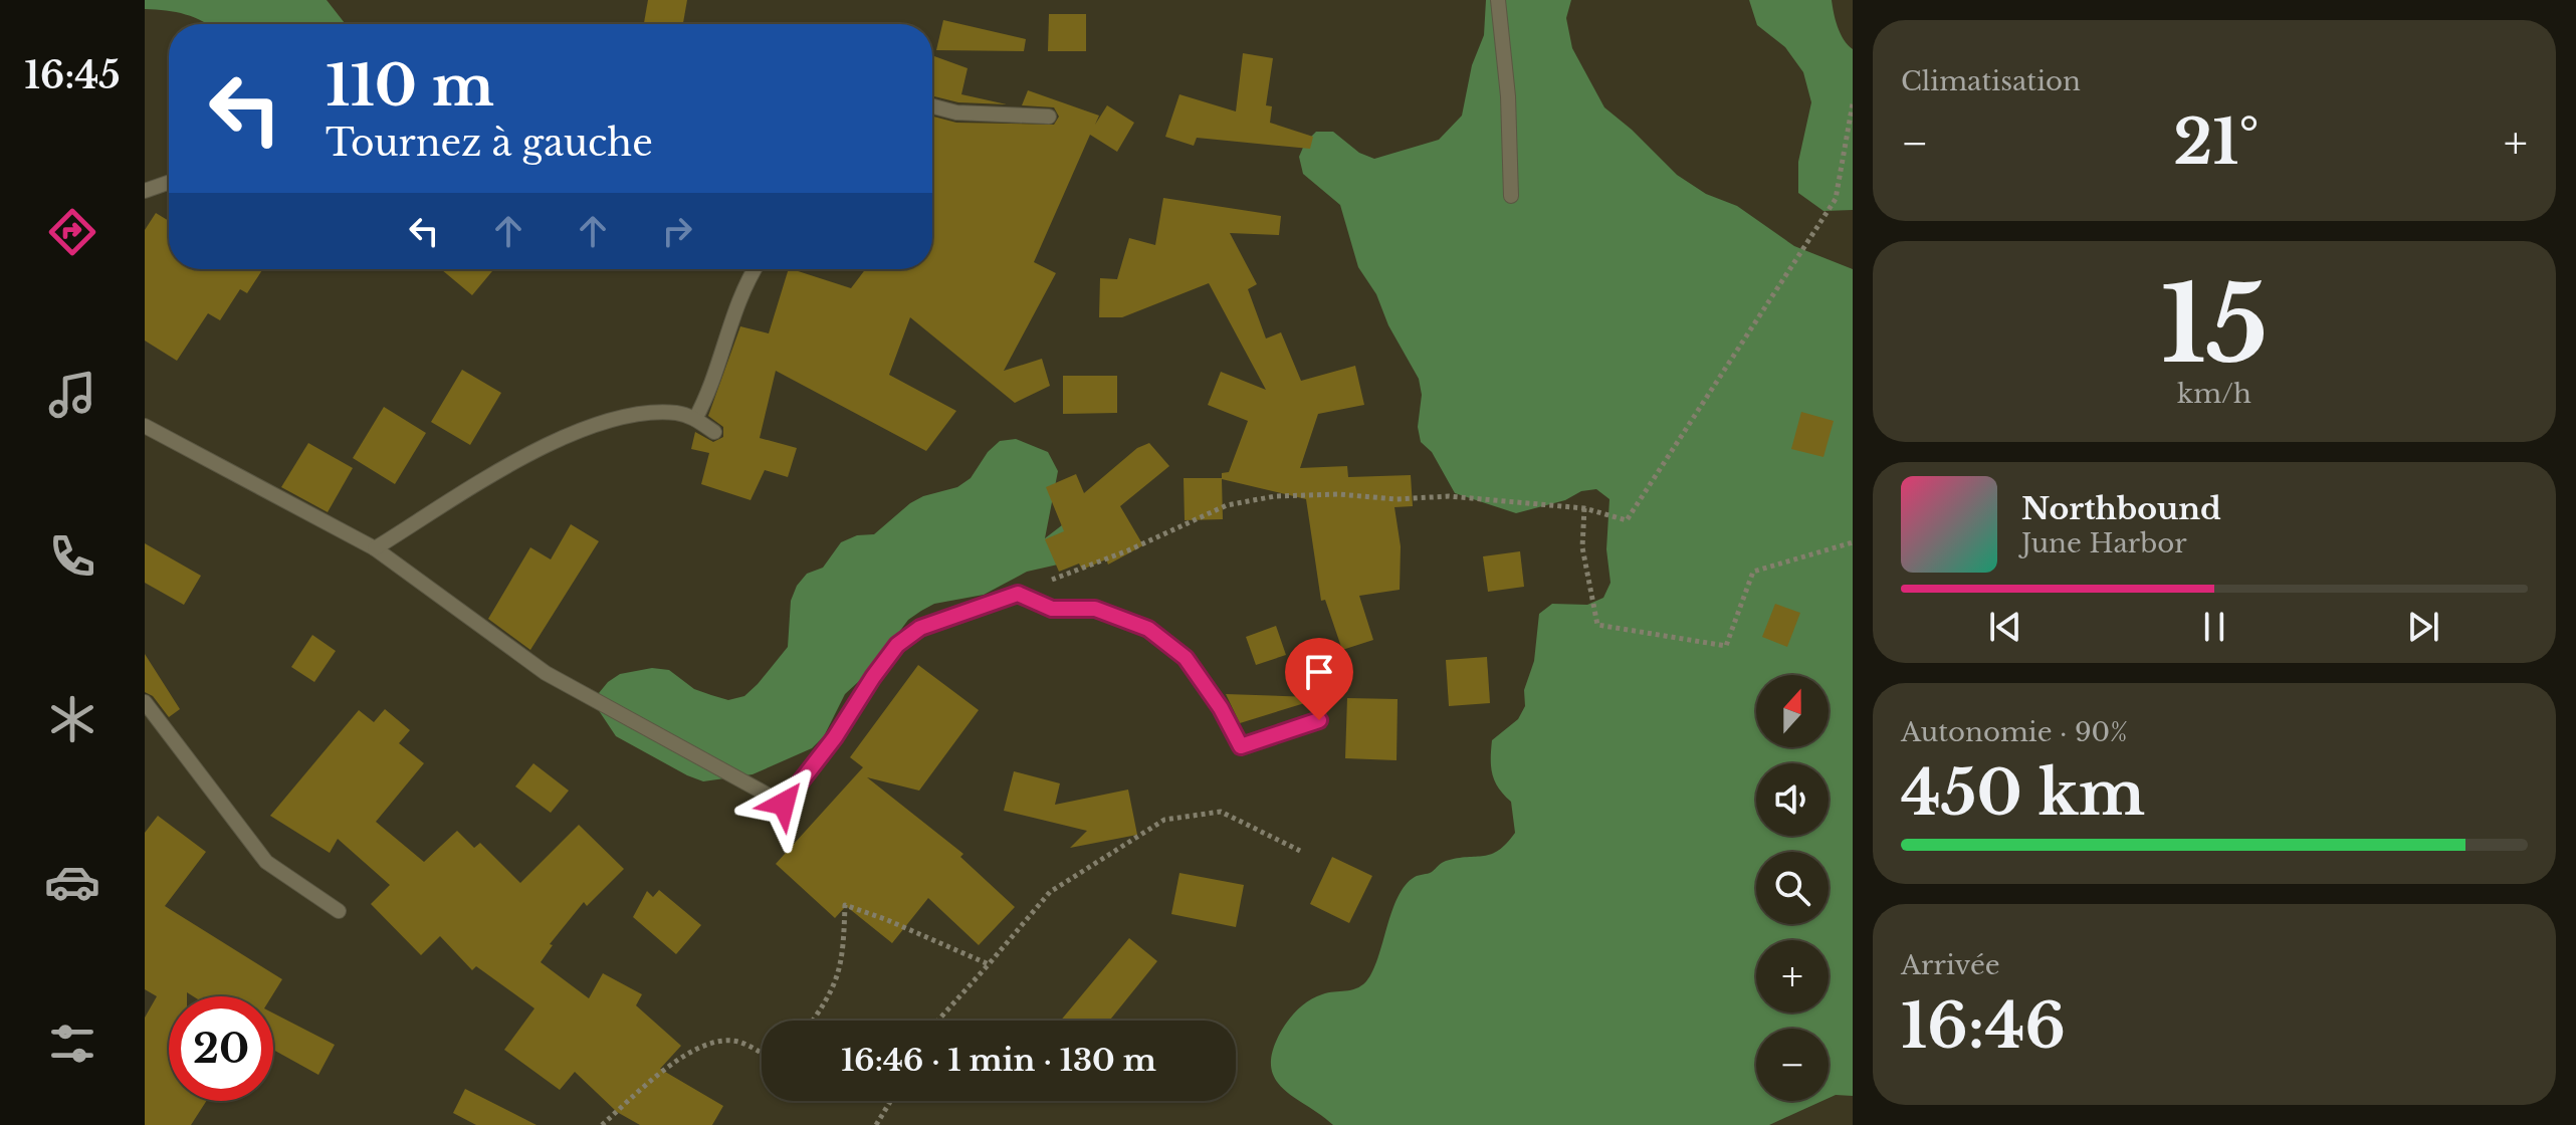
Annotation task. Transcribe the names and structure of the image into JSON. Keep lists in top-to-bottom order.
{
  "north": "top",
  "page": {
    "tabs": "16:45",
    "tile": [
      "Climatisation",
      ["15", "km/h"],
      ["Autonomie · 90%", "450 km"],
      ["Arrivée", "16:46"]
    ],
    "turn": ["110 m", "Tournez à gauche"],
    "heat": ["−", "21°", "+"],
    "song": ["Northbound", "June Harbor"],
    "map_buttons": ["+", "−"],
    "limit": "20",
    "trip": "16:46 · 1 min · 130 m"
  }
}
